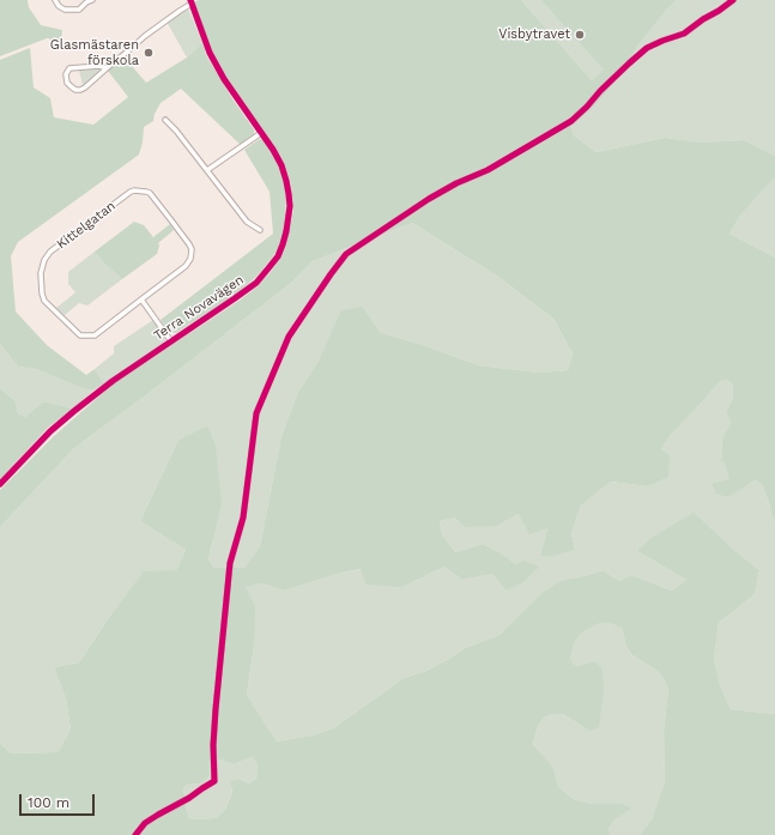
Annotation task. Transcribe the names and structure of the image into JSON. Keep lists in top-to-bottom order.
{
  "streets": {
    "street": ["Kittelgatan", "Terra Novavägen"]
  },
  "places": ["Visbytravet", "Glasmästaren förskola"],
  "scale_bar": "100 m"
}
